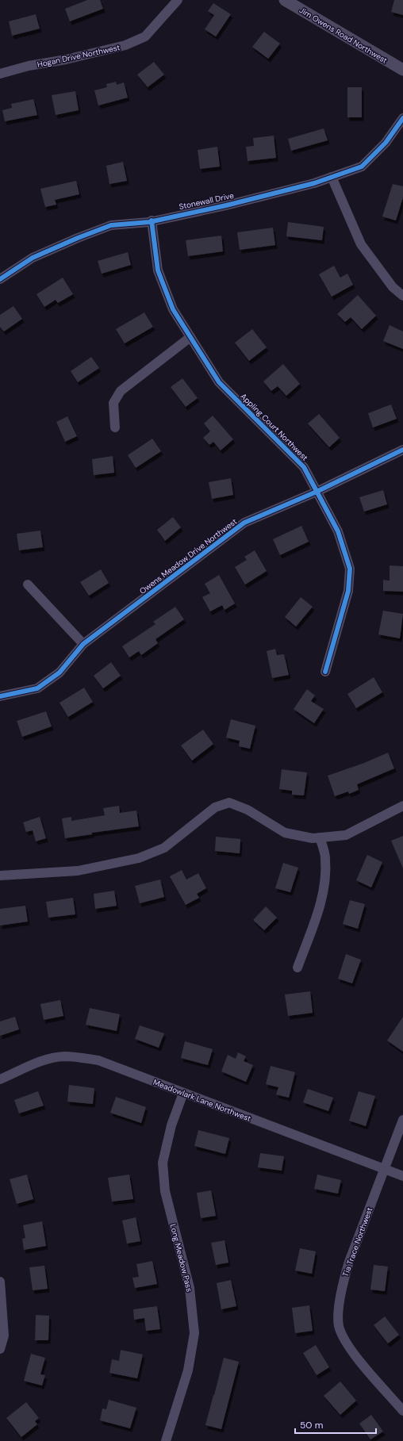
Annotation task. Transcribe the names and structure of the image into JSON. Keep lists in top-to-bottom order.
{
  "streets": {
    "street": [
      "Jim Owens Road Northwest",
      "Hogan Drive Northwest",
      "Stonewall Drive",
      "Appling Court Northwest",
      "Owens Meadow Drive Northwest",
      "Meadowlark Lane Northwest",
      "Tia Trace Northwest",
      "Long Meadow Pass"
    ]
  },
  "crossings": [
    ["Stonewall Drive", "Appling Court Northwest"],
    ["Appling Court Northwest", "Owens Meadow Drive Northwest"],
    ["Meadowlark Lane Northwest", "Tia Trace Northwest"],
    ["Meadowlark Lane Northwest", "Long Meadow Pass"]
  ],
  "scale_bar": "50 m"
}
